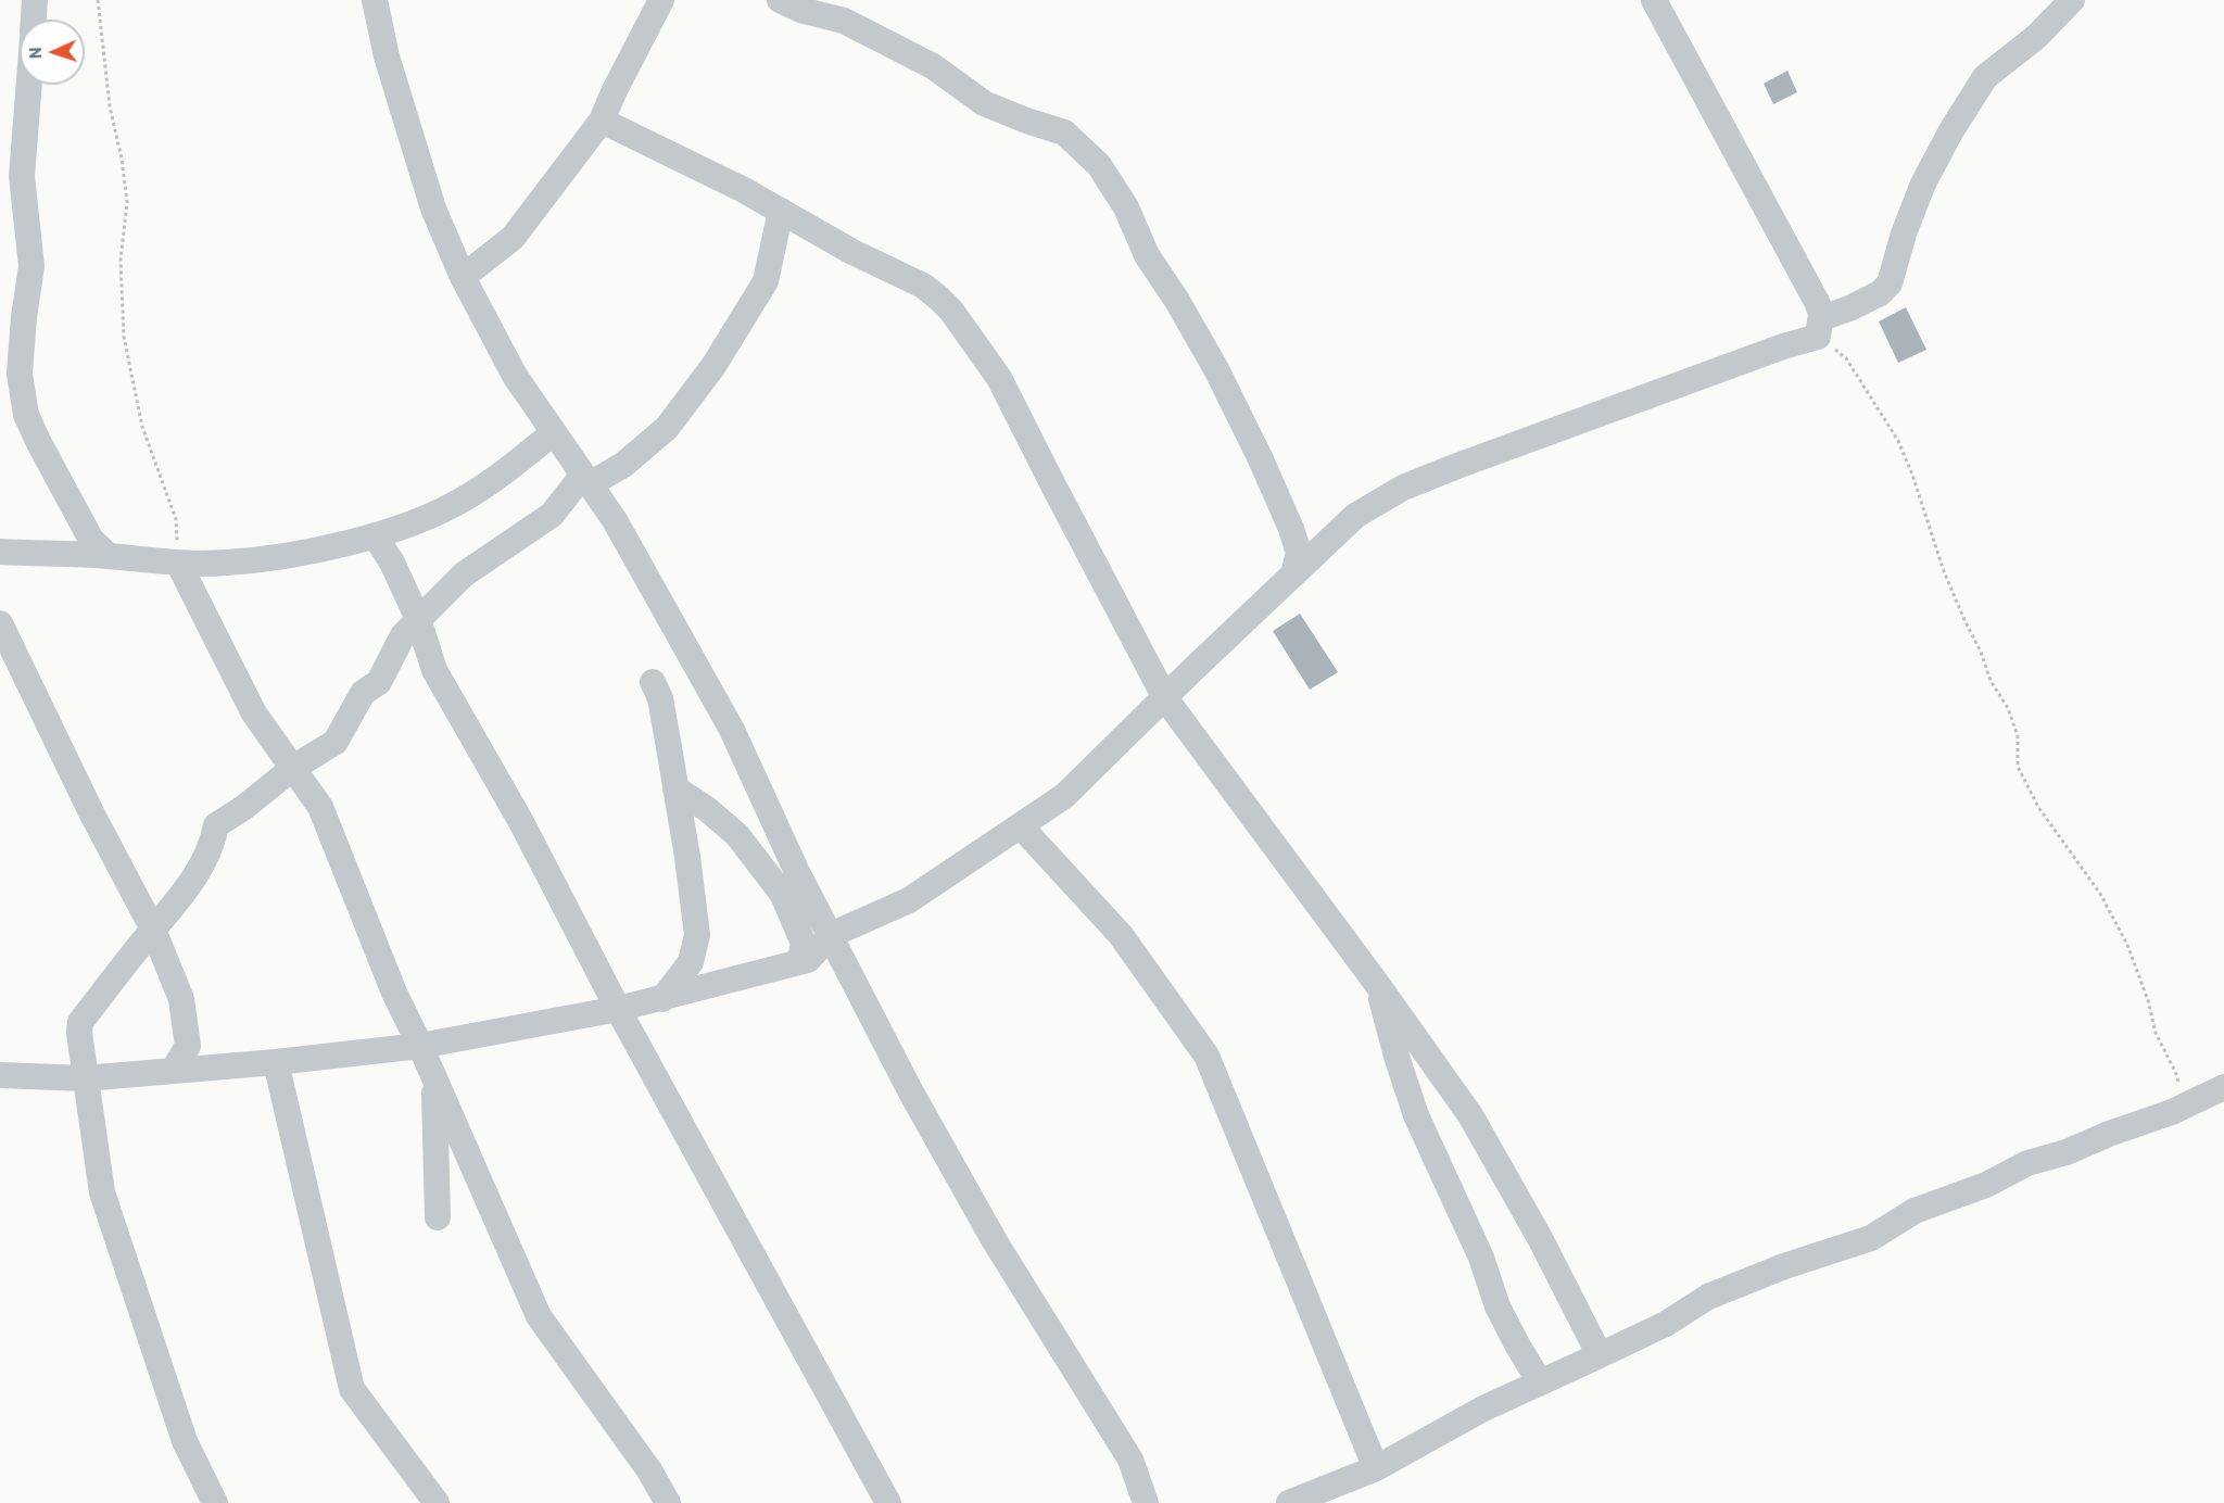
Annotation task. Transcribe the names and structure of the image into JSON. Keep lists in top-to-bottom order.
{
  "north": "left"
}
